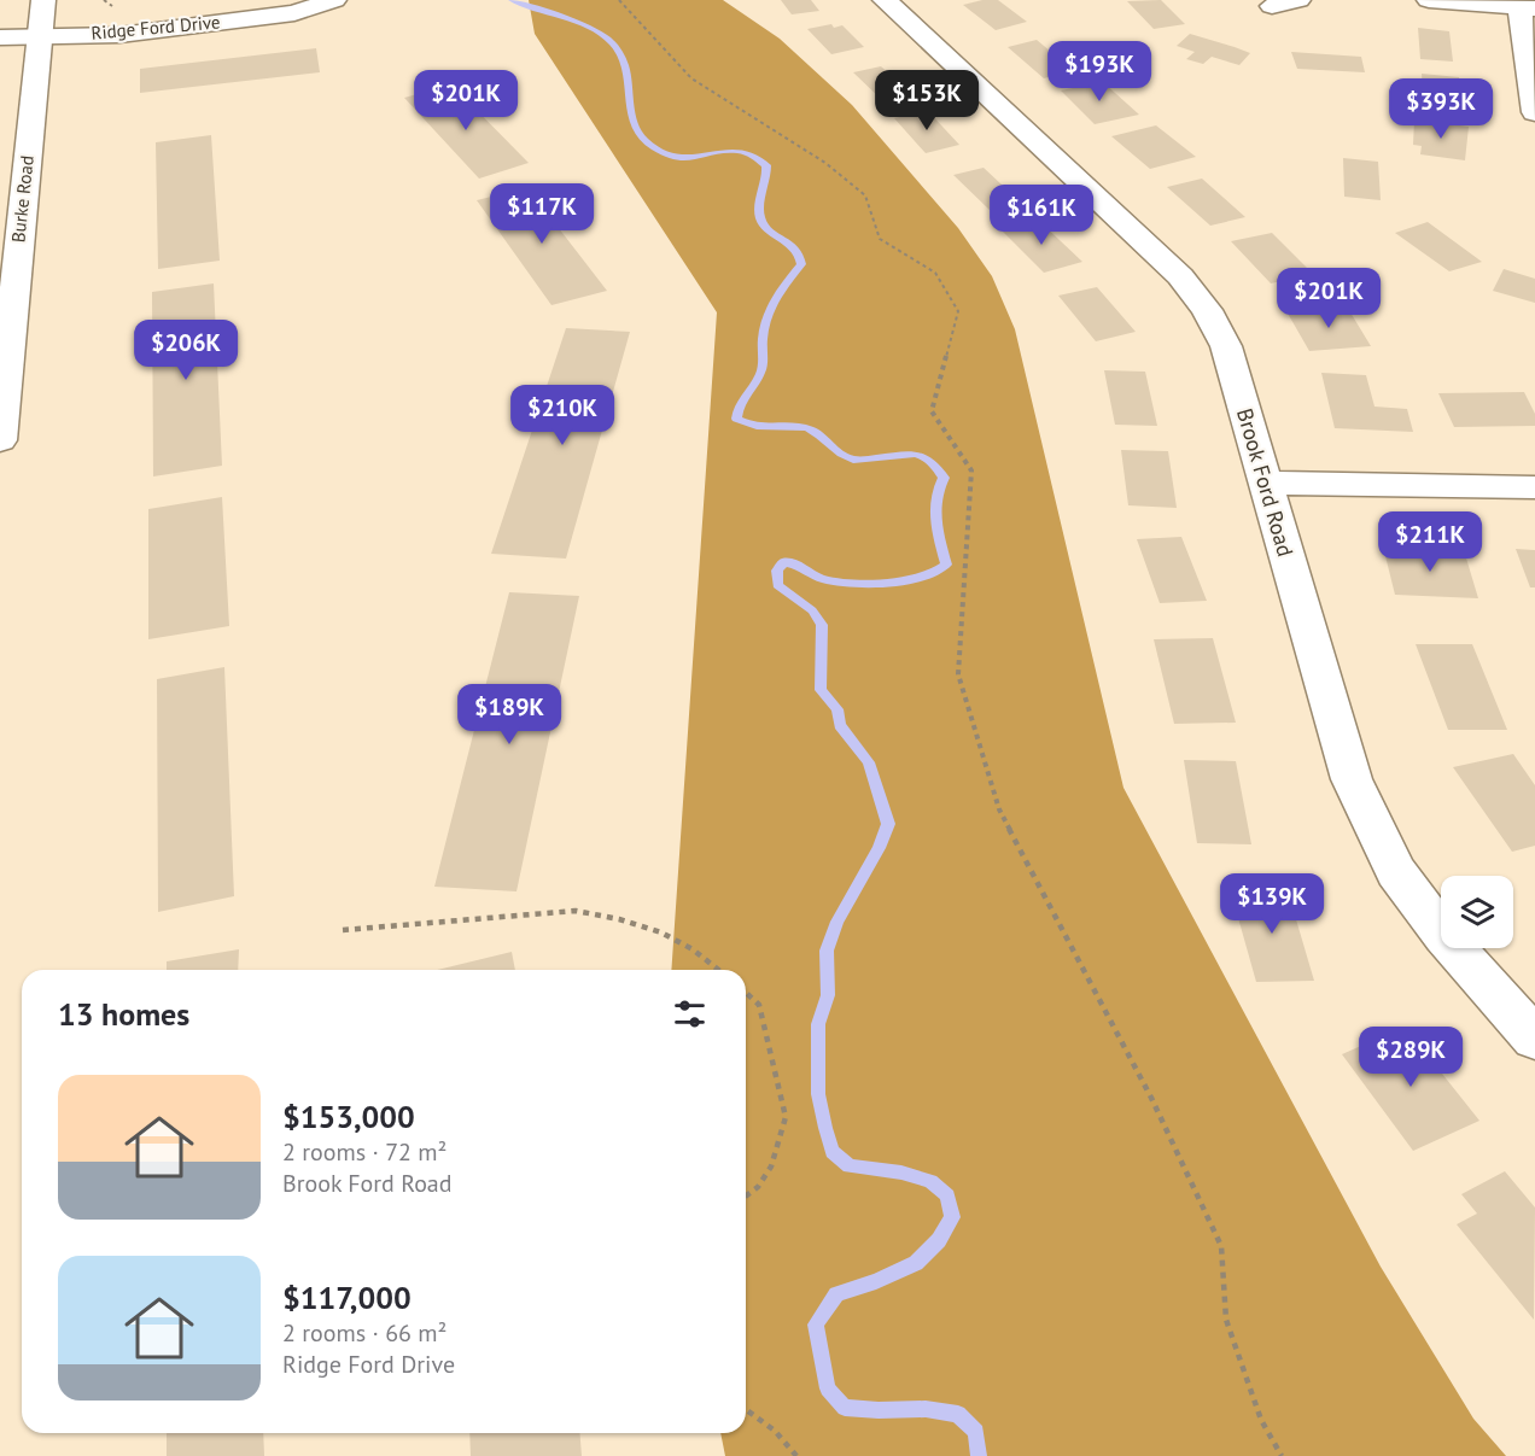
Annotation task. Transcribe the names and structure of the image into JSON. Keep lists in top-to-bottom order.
{
  "streets": {
    "street": ["Ridge Ford Drive", "Burke Road", "Brook Ford Road"]
  },
  "crossings": [
    ["Ridge Ford Drive", "Burke Road"]
  ],
  "page": {
    "price": [
      "$193K",
      "$201K",
      "$153K",
      "$393K",
      "$117K",
      "$161K",
      "$201K",
      "$206K",
      "$210K",
      "$211K",
      "$189K",
      "$139K",
      "$289K"
    ],
    "heading": "13 homes",
    "list": [
      {
        "name": "$153,000",
        "note": "2 rooms · 72 m² · Brook Ford Road"
      },
      {
        "name": "$117,000",
        "note": "2 rooms · 66 m² · Ridge Ford Drive"
      }
    ]
  }
}
